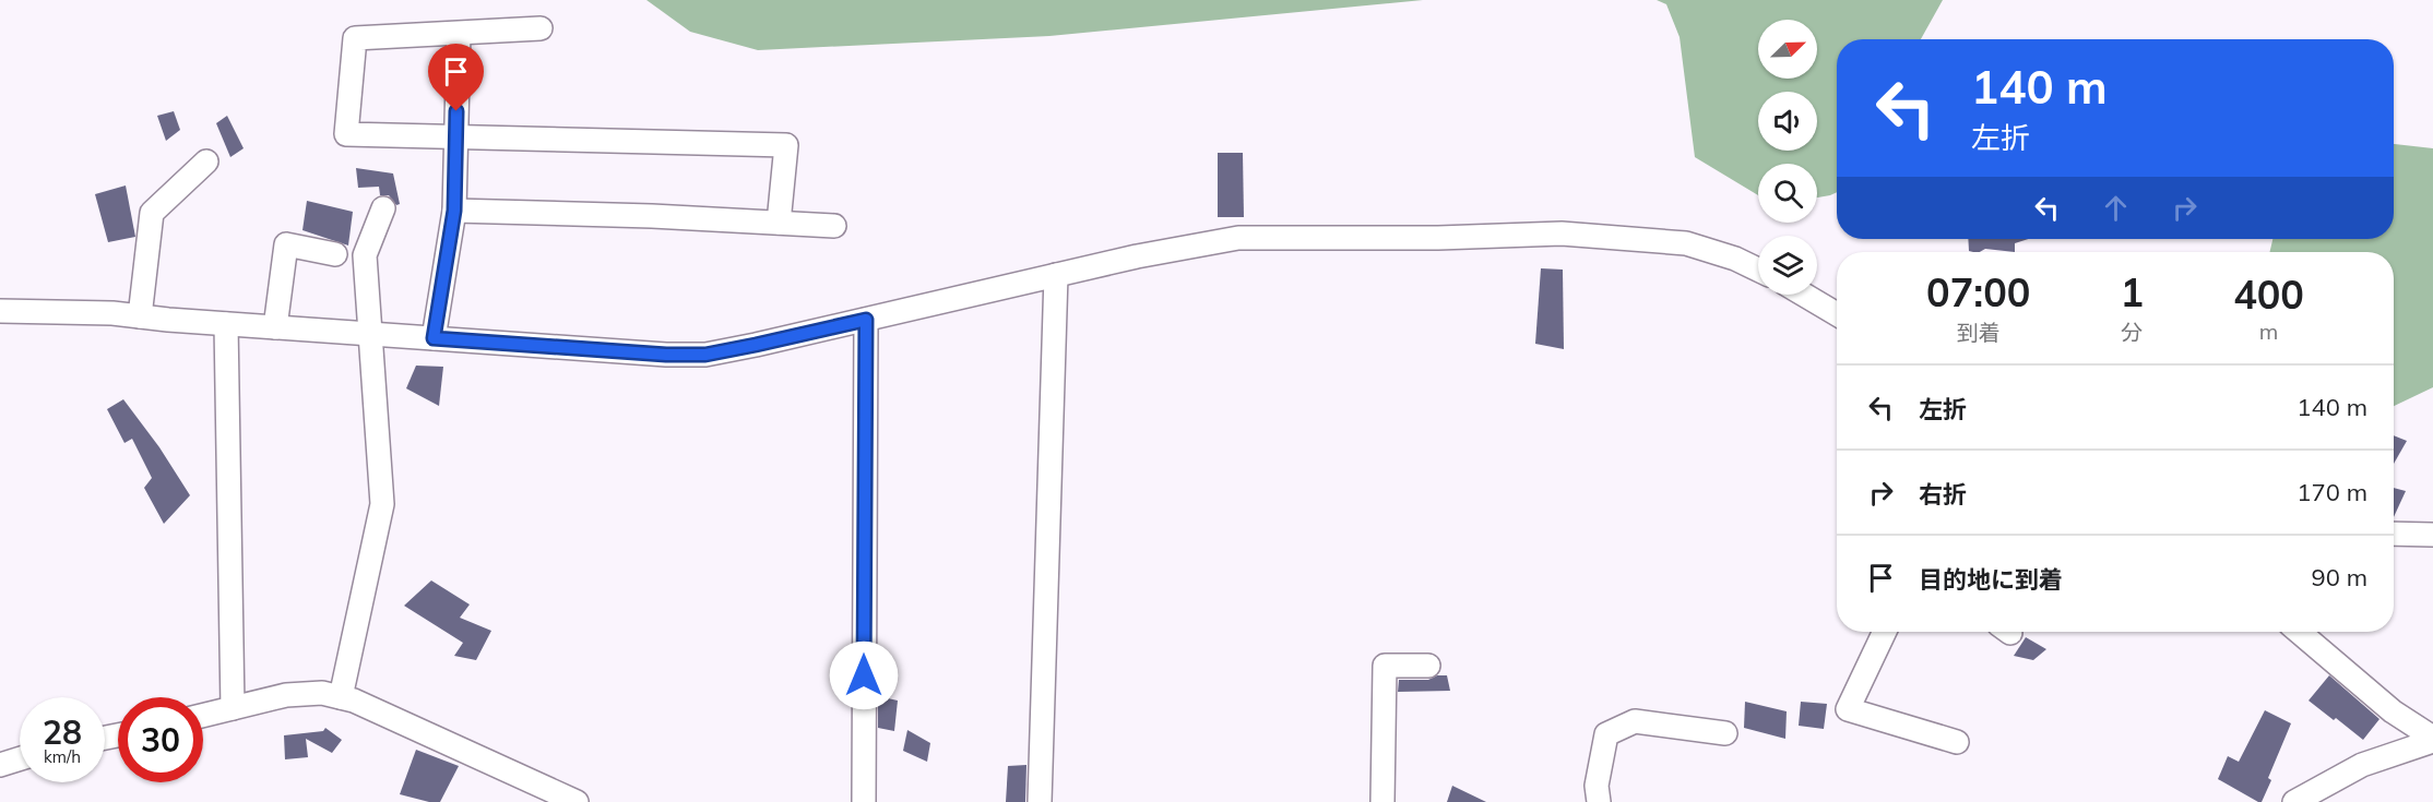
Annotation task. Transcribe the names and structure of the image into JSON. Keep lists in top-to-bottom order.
{
  "north": "top right",
  "page": {
    "turn": ["140 m", "左折"],
    "eta": [
      "07:00",
      "到着",
      "1",
      "分",
      "400",
      "m"
    ],
    "list": [
      {
        "name": "左折",
        "value": "140 m"
      },
      {
        "name": "右折",
        "value": "170 m"
      },
      {
        "name": "目的地に到着",
        "value": "90 m"
      }
    ],
    "speed": "28 km/h",
    "limit": "30"
  }
}
